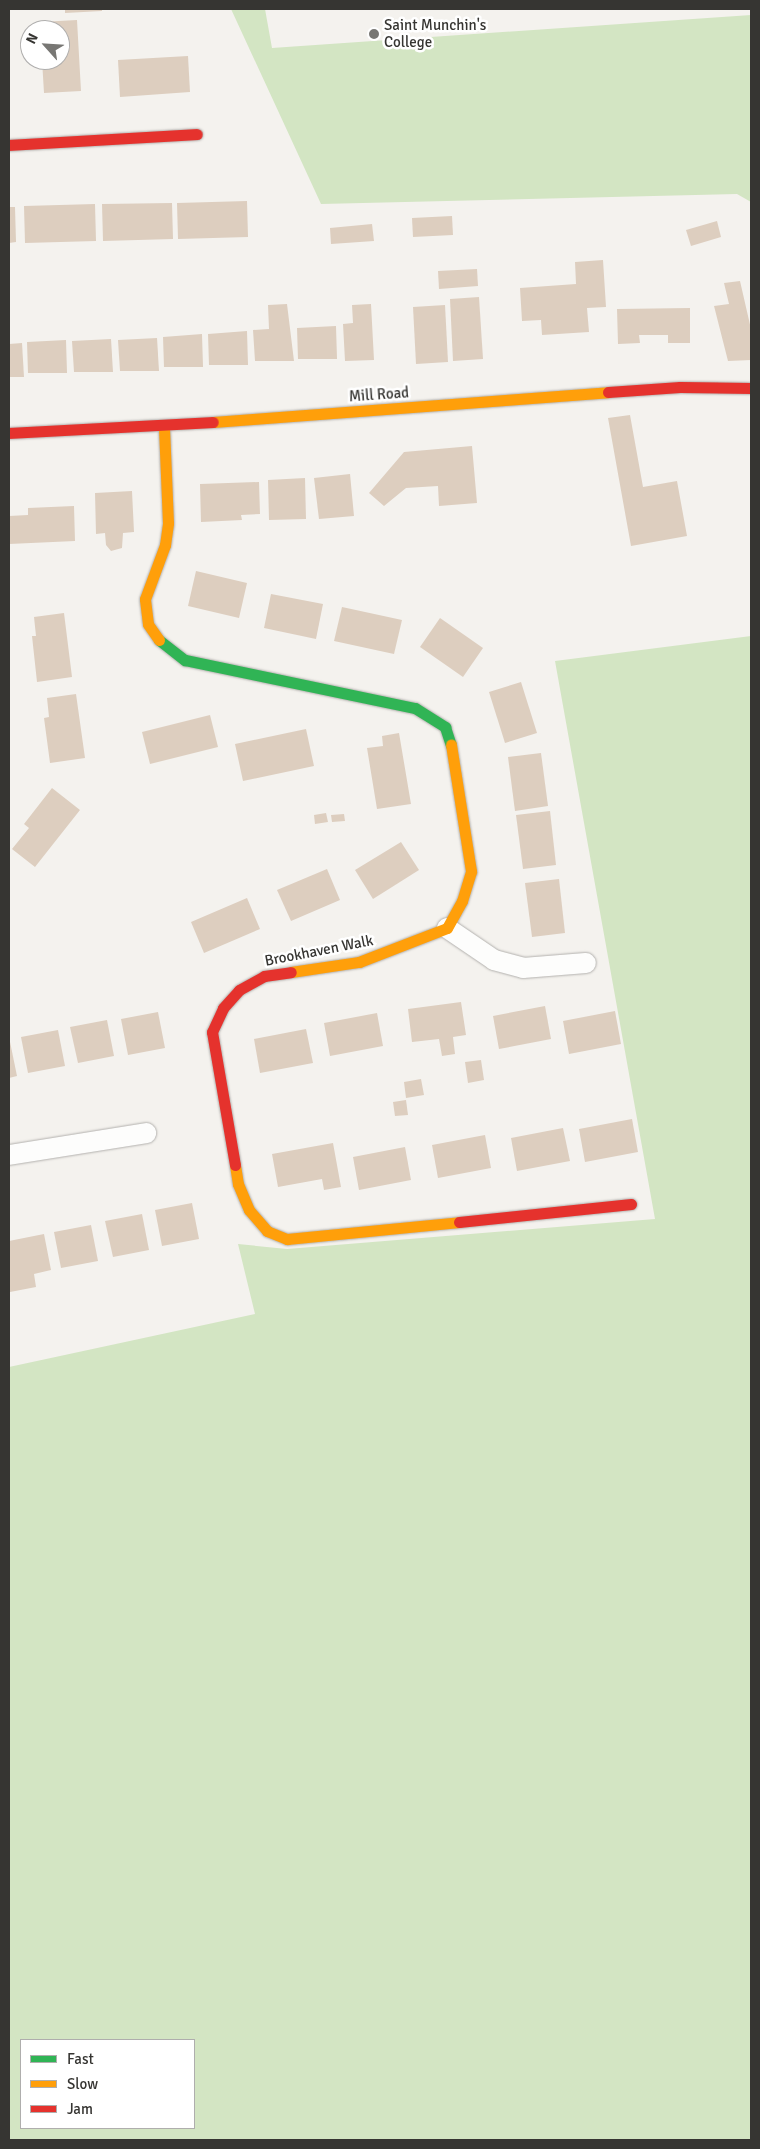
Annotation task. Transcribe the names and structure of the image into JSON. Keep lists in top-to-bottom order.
{
  "streets": {
    "street": ["Mill Road", "Brookhaven Walk"]
  },
  "places": ["Saint Munchin's College"],
  "legend": ["Fast", "Slow", "Jam"],
  "north": "top left"
}
